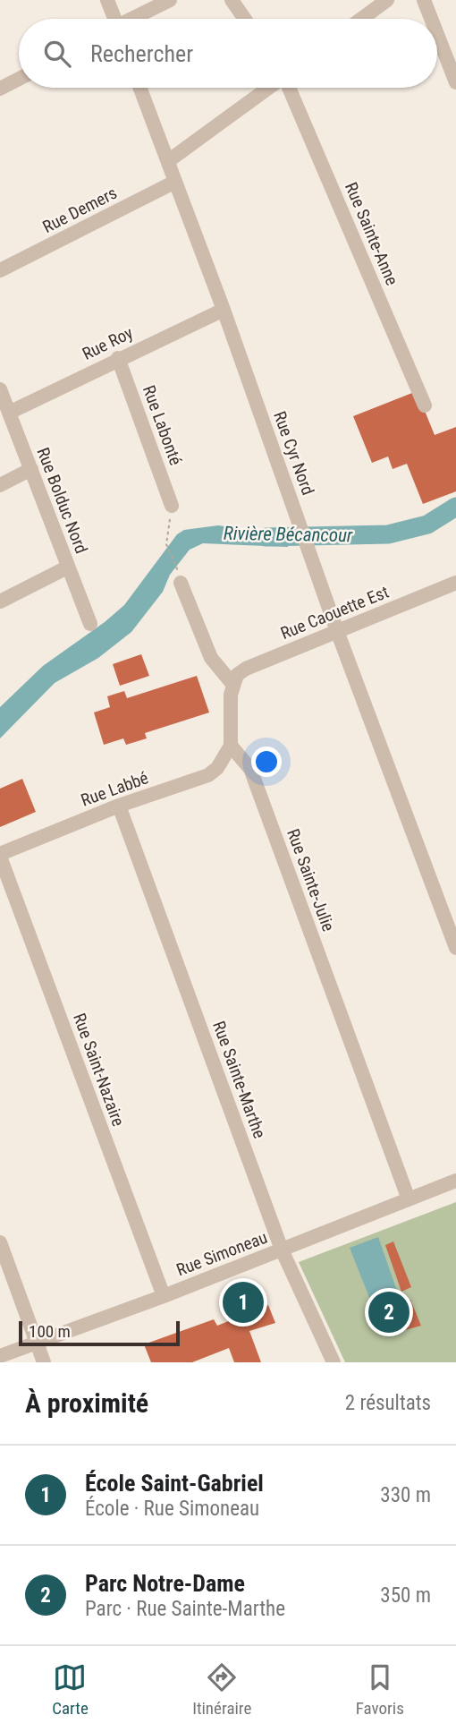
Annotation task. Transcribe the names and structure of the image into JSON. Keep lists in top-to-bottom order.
{
  "streets": {
    "street": [
      "Rue Demers",
      "Rue Sainte-Anne",
      "Rue Roy",
      "Rue Labonté",
      "Rue Cyr Nord",
      "Rue Bolduc Nord",
      "Rue Caouette Est",
      "Rue Labbé",
      "Rue Sainte-Julie",
      "Rue Saint-Nazaire",
      "Rue Sainte-Marthe",
      "Rue Simoneau"
    ]
  },
  "crossings": [
    ["Rue Demers", "Rue Cyr Nord"],
    ["Rue Roy", "Rue Labonté"],
    ["Rue Roy", "Rue Cyr Nord"],
    ["Rue Roy", "Rue Bolduc Nord"],
    ["Rue Cyr Nord", "Rue Caouette Est"],
    ["Rue Labbé", "Rue Sainte-Julie"],
    ["Rue Labbé", "Rue Saint-Nazaire"],
    ["Rue Labbé", "Rue Sainte-Marthe"],
    ["Rue Sainte-Julie", "Rue Simoneau"],
    ["Rue Saint-Nazaire", "Rue Simoneau"],
    ["Rue Sainte-Marthe", "Rue Simoneau"]
  ],
  "water": ["Rivière Bécancour"],
  "scale_bar": "100 m",
  "page": {
    "search": "Rechercher",
    "pins": ["1", "2"],
    "scale": "100 m",
    "heading": ["À proximité", "2 résultats"],
    "list": [
      {
        "mark": "1",
        "name": "École Saint-Gabriel",
        "note": "École · Rue Simoneau",
        "value": "330 m"
      },
      {
        "mark": "2",
        "name": "Parc Notre-Dame",
        "note": "Parc · Rue Sainte-Marthe",
        "value": "350 m"
      }
    ],
    "nav": ["Carte", "Itinéraire", "Favoris"]
  }
}
